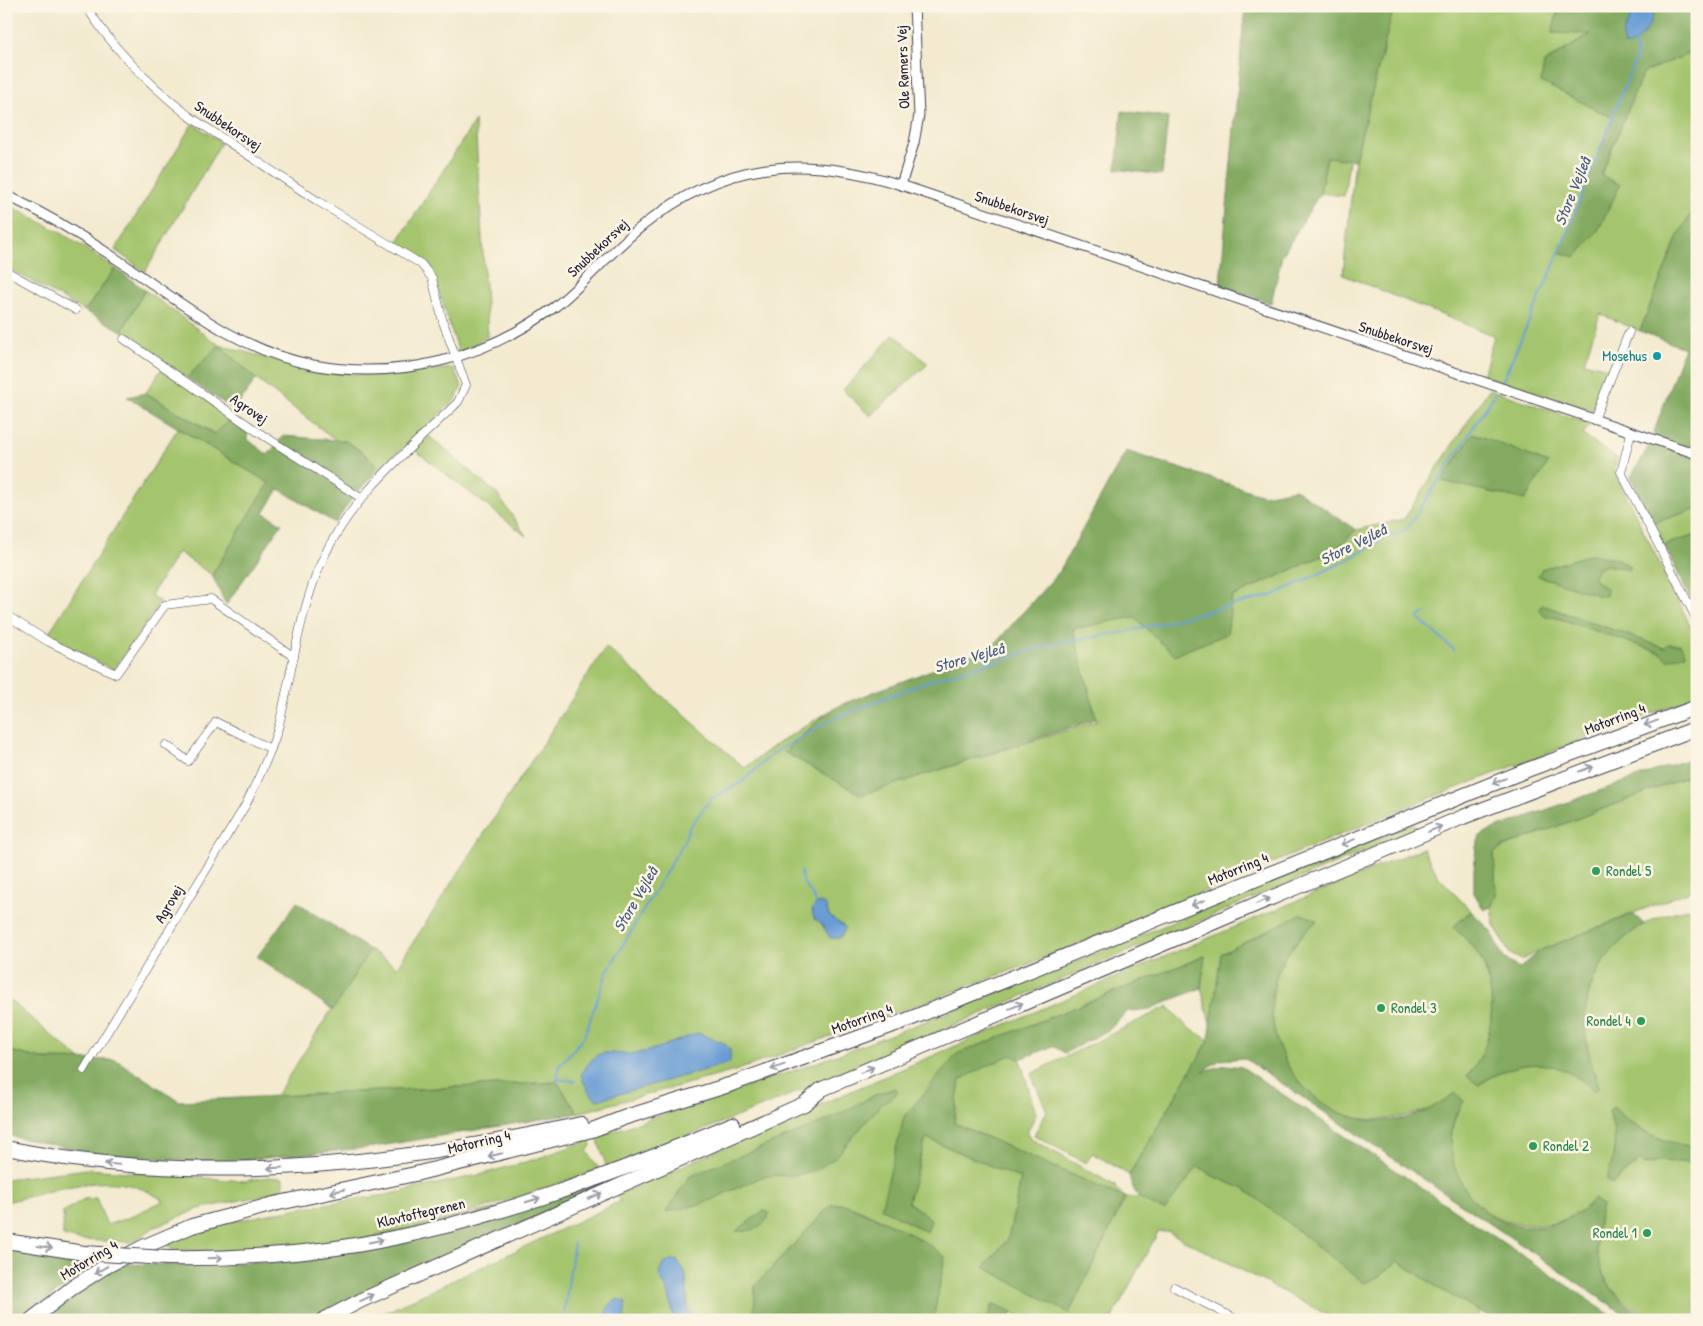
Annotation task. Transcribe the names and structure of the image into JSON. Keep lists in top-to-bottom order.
{
  "streets": {
    "highway": ["Motorring 4", "Klovtoftegrenen"],
    "street": ["Ole Rømers Vej", "Snubbekorsvej", "Agrovej"]
  },
  "crossings": [
    ["Ole Rømers Vej", "Snubbekorsvej"],
    ["Snubbekorsvej", "Agrovej"]
  ],
  "water": ["Store Vejleå"],
  "places": [
    "Mosehus",
    "Rondel 5",
    "Rondel 3",
    "Rondel 4",
    "Rondel 2",
    "Rondel 1"
  ]
}
